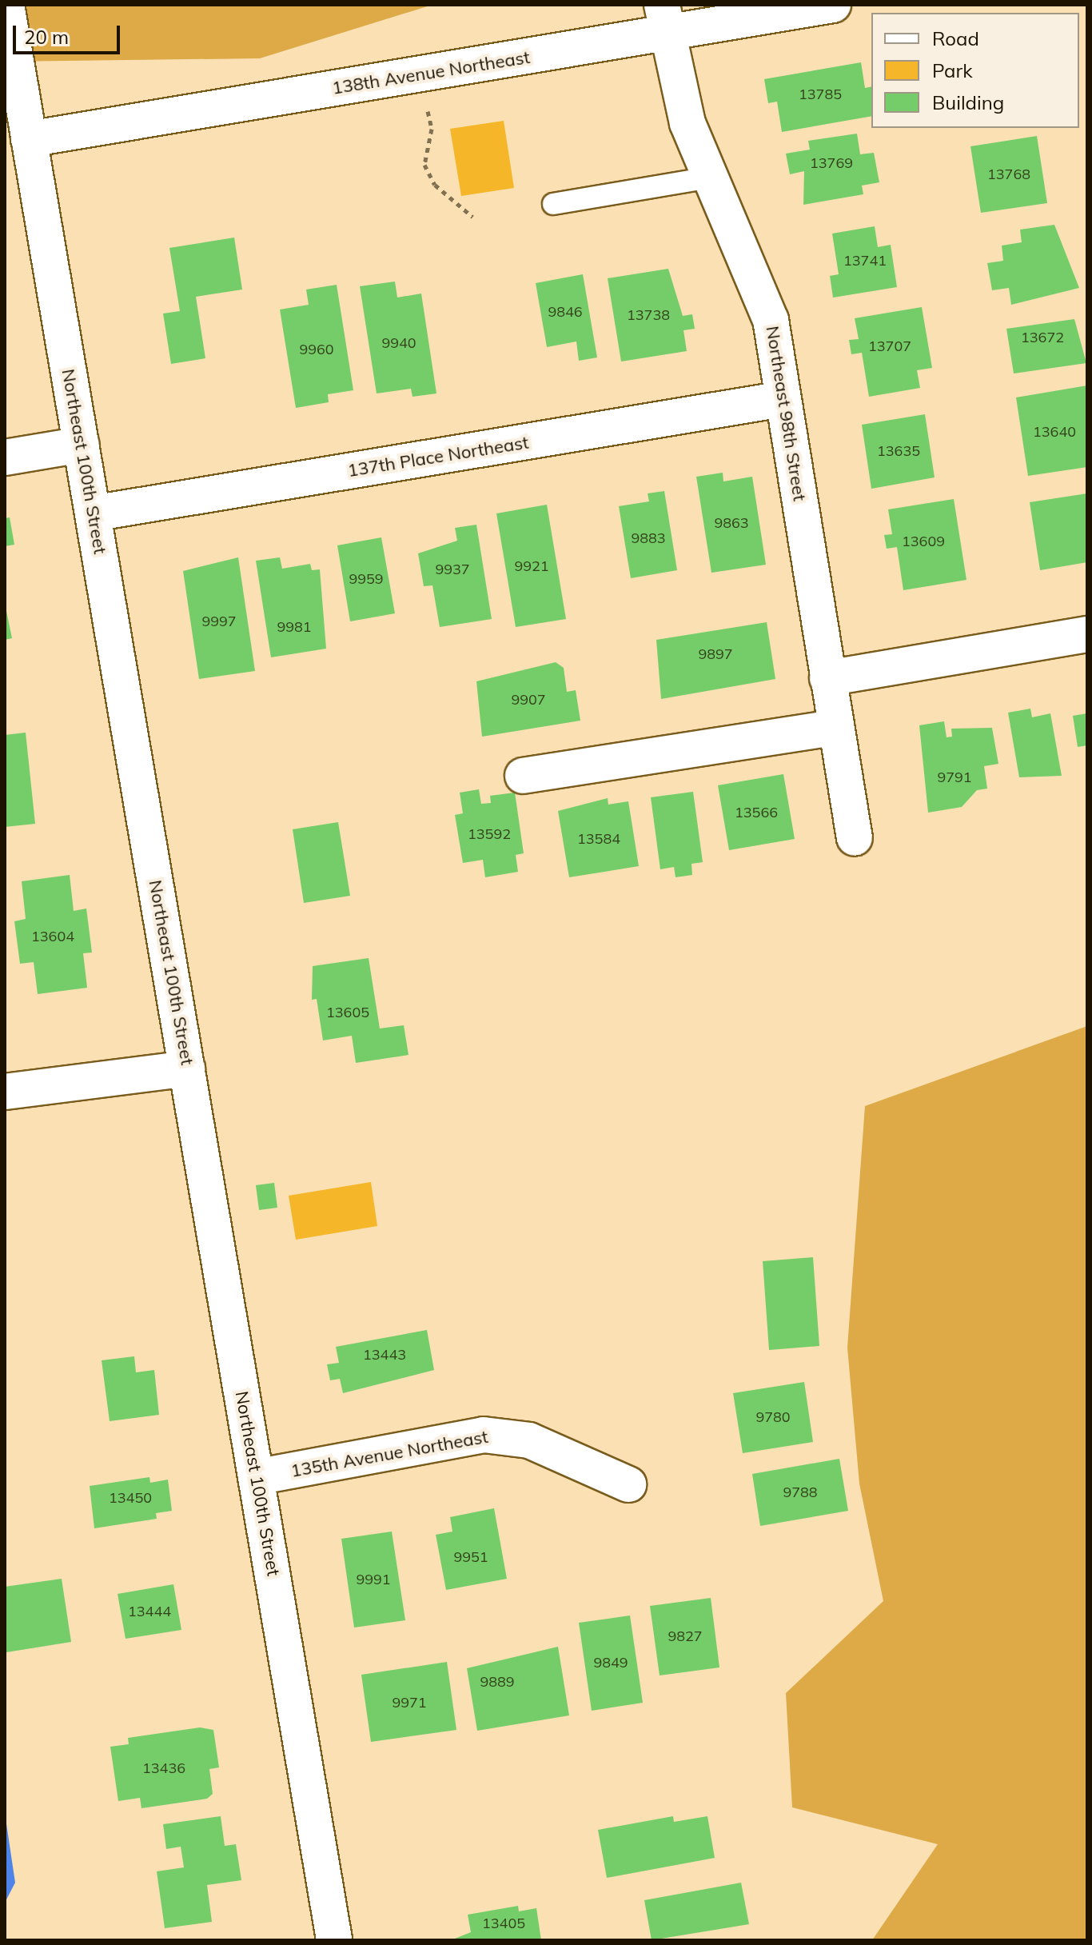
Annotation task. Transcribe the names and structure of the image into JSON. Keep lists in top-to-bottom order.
{
  "streets": {
    "street": [
      "138th Avenue Northeast",
      "Northeast 98th Street",
      "137th Place Northeast",
      "Northeast 100th Street",
      "135th Avenue Northeast"
    ]
  },
  "crossings": [
    ["138th Avenue Northeast", "Northeast 98th Street"],
    ["138th Avenue Northeast", "Northeast 100th Street"],
    ["Northeast 98th Street", "137th Place Northeast"],
    ["137th Place Northeast", "Northeast 100th Street"],
    ["Northeast 100th Street", "135th Avenue Northeast"]
  ],
  "house_numbers": [
    "13785",
    "13769",
    "13768",
    "13741",
    "9846",
    "13738",
    "13672",
    "9940",
    "13707",
    "9960",
    "13640",
    "13635",
    "9863",
    "9883",
    "13609",
    "9921",
    "9937",
    "9959",
    "9997",
    "9981",
    "9897",
    "9907",
    "9791",
    "13566",
    "13592",
    "13584",
    "13604",
    "13605",
    "13443",
    "9780",
    "9788",
    "13450",
    "9951",
    "9991",
    "13444",
    "9827",
    "9849",
    "9889",
    "9971",
    "13436",
    "13405"
  ],
  "legend": ["Road", "Park", "Building"],
  "scale_bar": "20 m"
}
